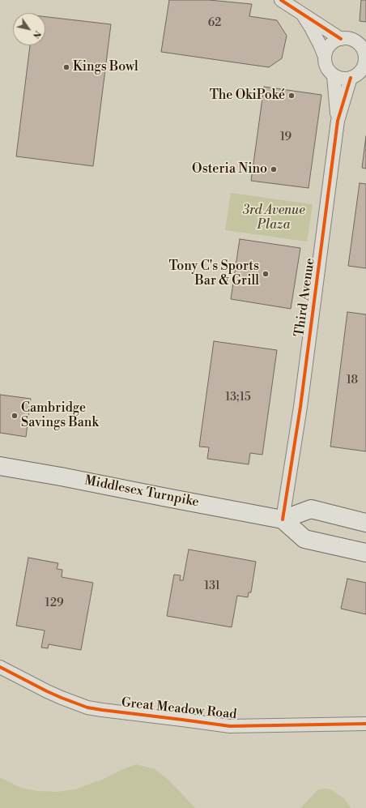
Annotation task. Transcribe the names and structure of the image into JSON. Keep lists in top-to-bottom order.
{
  "streets": {
    "main road": ["Middlesex Turnpike"],
    "street": ["Third Avenue", "Great Meadow Road"]
  },
  "crossings": [
    ["Third Avenue", "Middlesex Turnpike"]
  ],
  "parks": ["3rd Avenue Plaza"],
  "places": [
    "Kings Bowl",
    "The OkiPoké",
    "Osteria Nino",
    "Tony C's Sports Bar & Grill",
    "Cambridge Savings Bank"
  ],
  "house_numbers": [
    "62",
    "19",
    "18",
    "13;15",
    "131",
    "129"
  ],
  "north": "bottom right"
}
